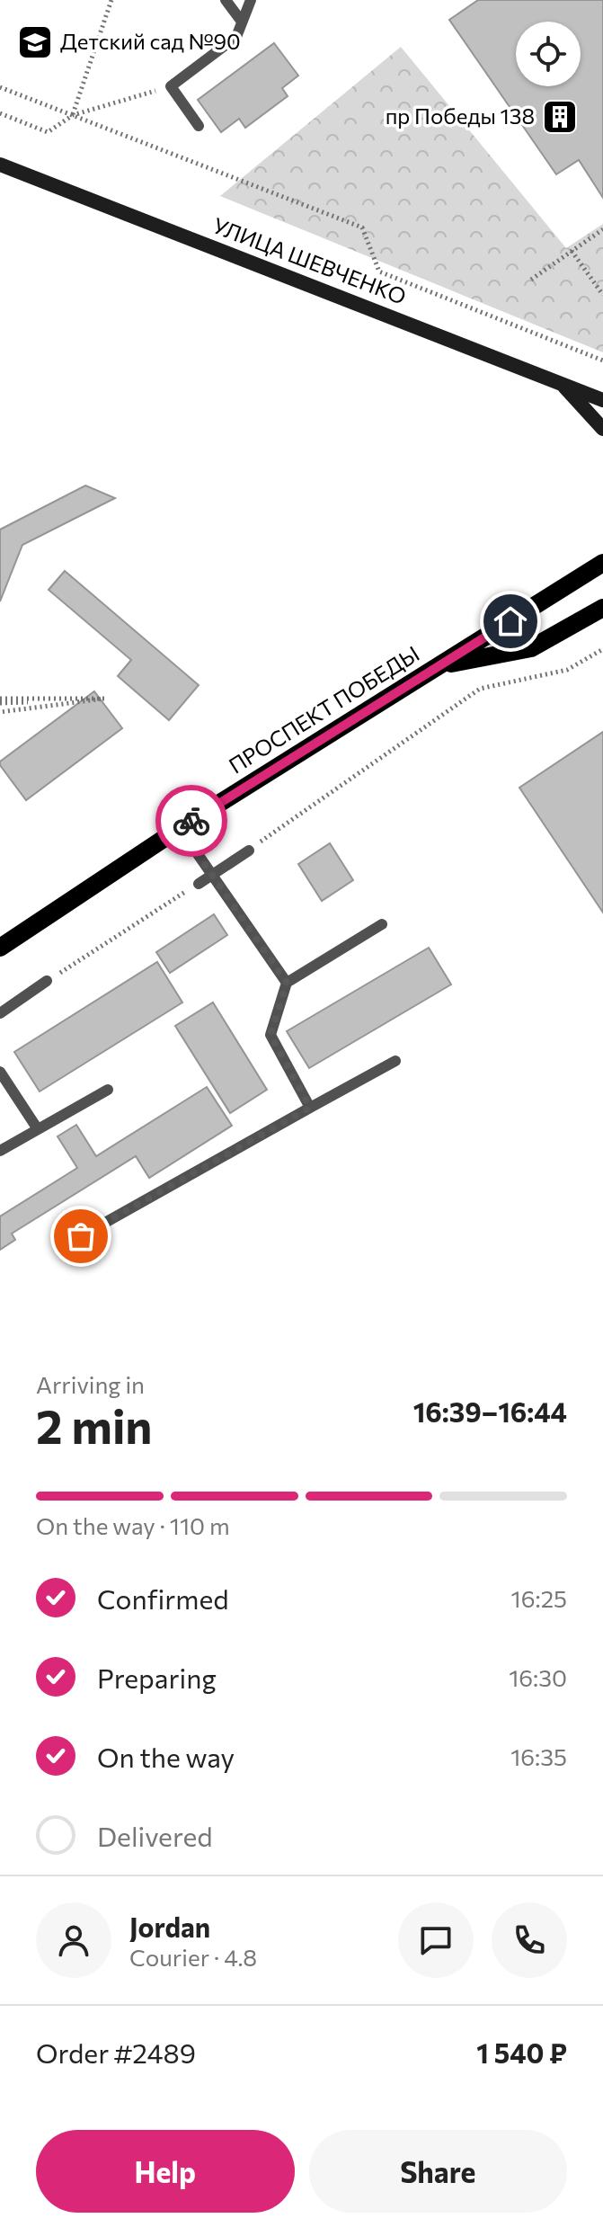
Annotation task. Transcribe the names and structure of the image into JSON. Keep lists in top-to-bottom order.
{
  "streets": {
    "main road": ["УЛИЦА ШЕВЧЕНКО", "ПРОСПЕКТ ПОБЕДЫ"]
  },
  "places": {
    "school or university": ["Детский сад №90"],
    "building": ["пр Победы 138"]
  },
  "page": {
    "heading": ["2 min", "Arriving in", "16:39–16:44"],
    "panel": [
      "Jordan",
      "Courier · 4.8",
      "Order #2489",
      "1 540 ₽"
    ],
    "bar": "On the way · 110 m",
    "list": [
      ["Confirmed", "16:25"],
      ["Preparing", "16:30"],
      ["On the way", "16:35"],
      "Delivered"
    ],
    "buttons": ["Help", "Share"]
  }
}
